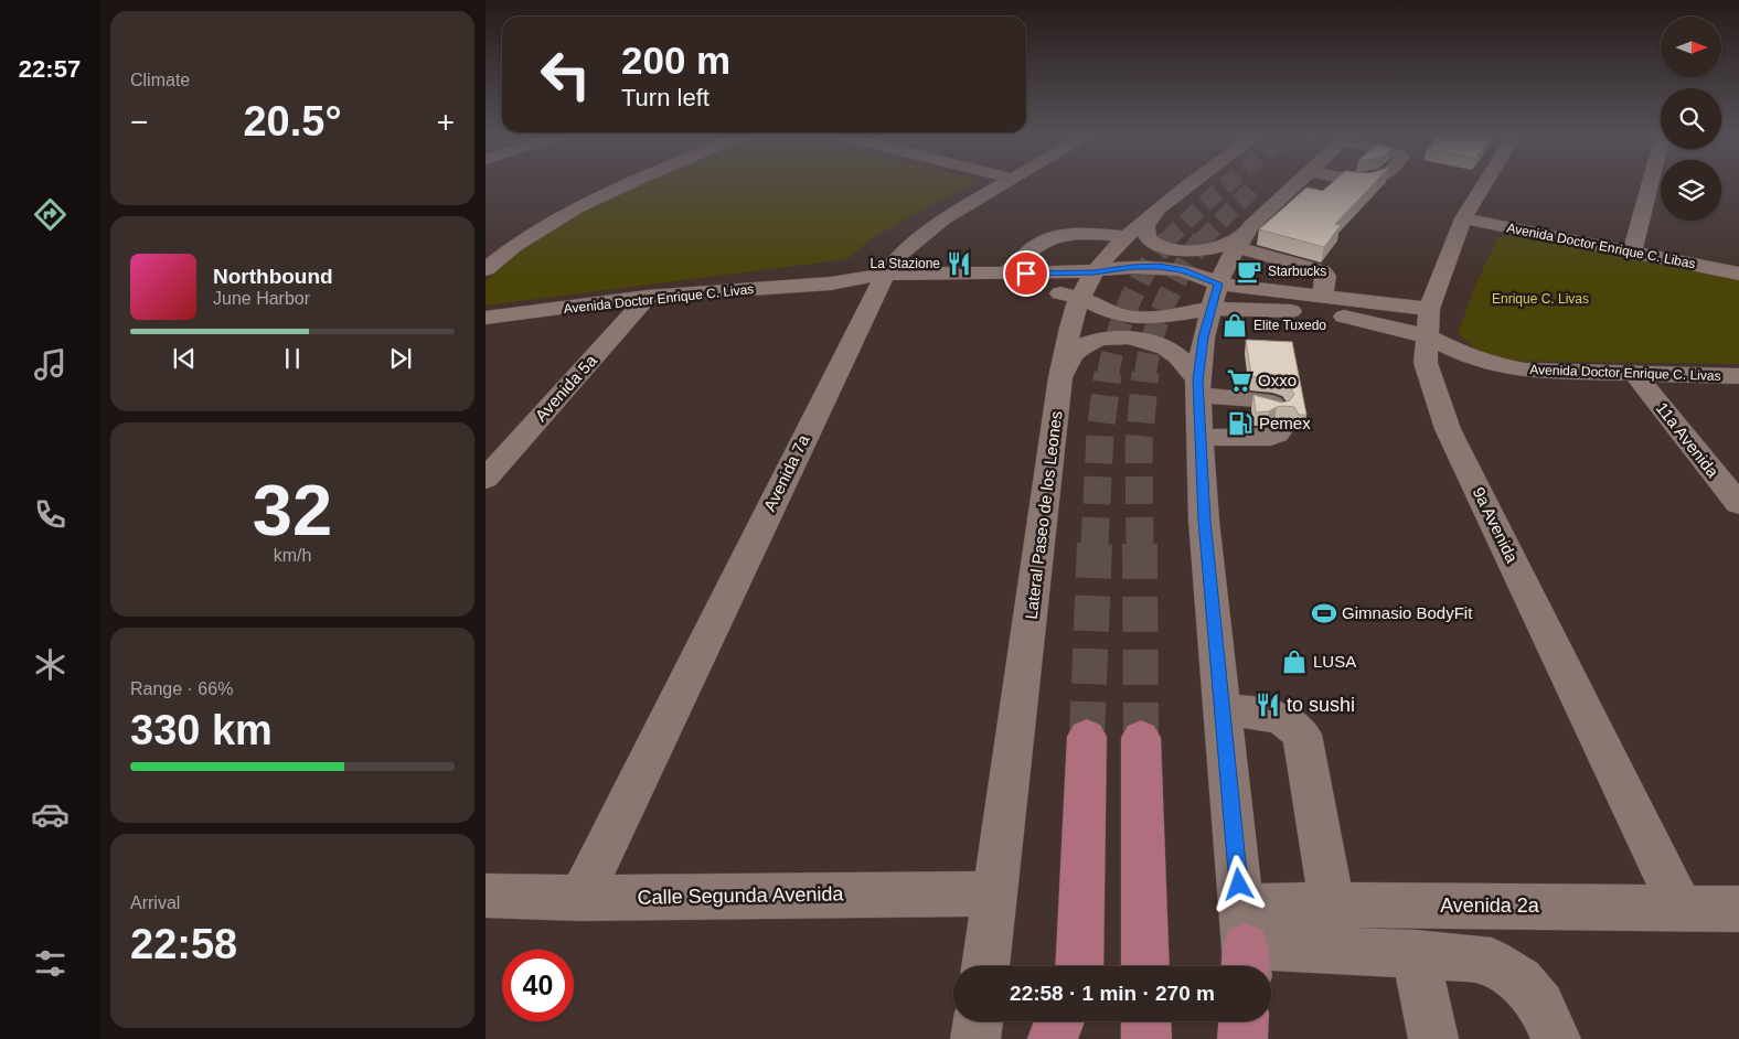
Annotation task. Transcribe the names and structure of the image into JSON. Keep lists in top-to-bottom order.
{
  "streets": {
    "street": [
      "Avenida Doctor Enrique C. Libas",
      "Avenida Doctor Enrique C. Livas",
      "Avenida 5a",
      "11a Avenida",
      "Avenida 7a",
      "Lateral Paseo de los Leones",
      "9a Avenida",
      "Calle Segunda Avenida",
      "Avenida 2a"
    ]
  },
  "crossings": [
    ["Avenida Doctor Enrique C. Libas", "9a Avenida"],
    ["Avenida Doctor Enrique C. Livas", "Avenida 5a"],
    ["Avenida Doctor Enrique C. Livas", "11a Avenida"],
    ["Avenida Doctor Enrique C. Livas", "Avenida 7a"],
    ["Avenida Doctor Enrique C. Livas", "Lateral Paseo de los Leones"],
    ["Avenida Doctor Enrique C. Livas", "9a Avenida"],
    ["Avenida 7a", "Calle Segunda Avenida"],
    ["Lateral Paseo de los Leones", "Calle Segunda Avenida"],
    ["9a Avenida", "Avenida 2a"]
  ],
  "parks": ["Enrique C. Livas"],
  "places": {
    "restaurant": ["La Stazione", "to sushi"],
    "cafe": ["Starbucks"],
    "shop": ["Elite Tuxedo", "LUSA"],
    "supermarket": ["Oxxo"],
    "fuel station": ["Pemex"],
    "sports": ["Gimnasio BodyFit"]
  },
  "north": "right",
  "page": {
    "tabs": "22:57",
    "tile": [
      "Climate",
      ["32", "km/h"],
      ["Range · 66%", "330 km"],
      ["Arrival", "22:58"]
    ],
    "turn": ["200 m", "Turn left"],
    "heat": ["−", "20.5°", "+"],
    "song": ["Northbound", "June Harbor"],
    "limit": "40",
    "trip": "22:58 · 1 min · 270 m"
  }
}
